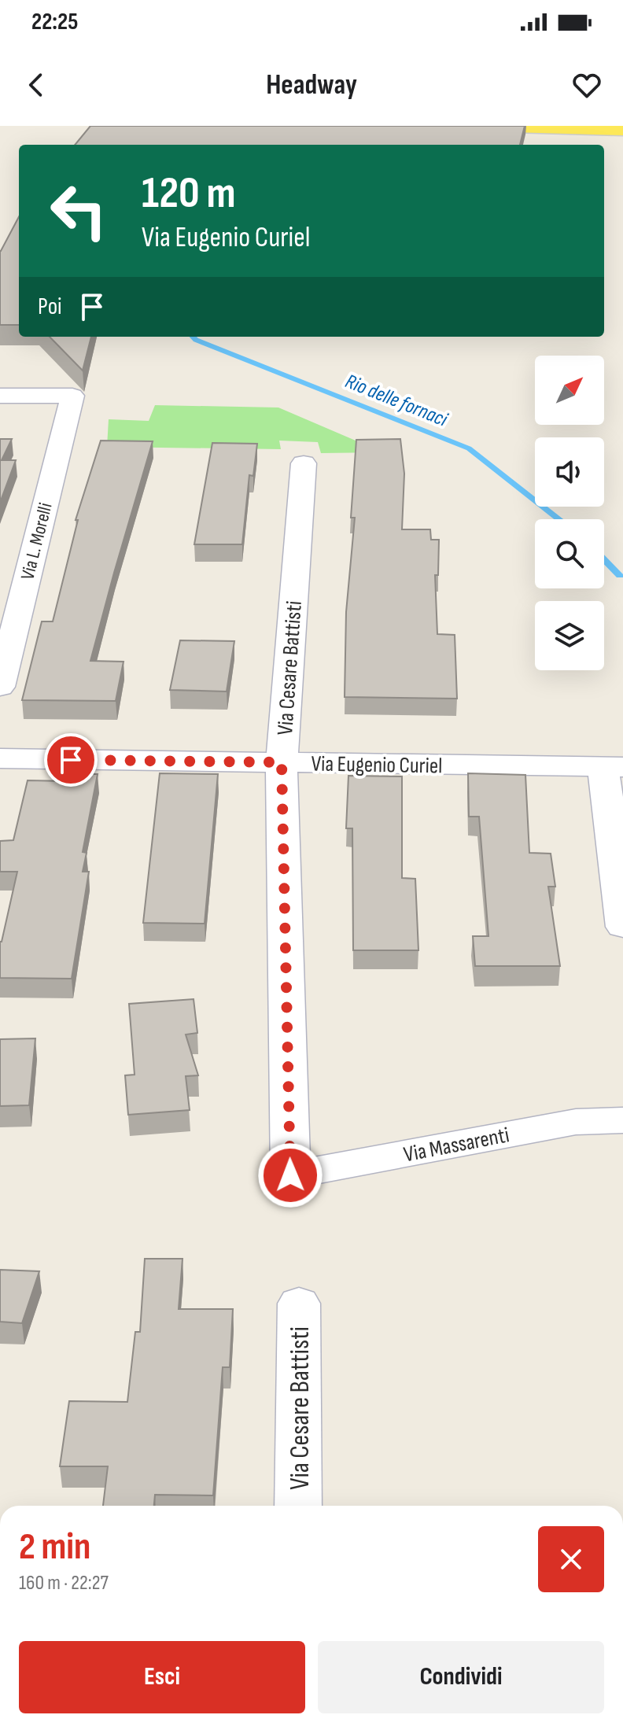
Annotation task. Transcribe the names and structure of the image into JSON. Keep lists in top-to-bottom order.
{
  "streets": {
    "street": [
      "Via L. Morelli",
      "Via Cesare Battisti",
      "Via Eugenio Curiel",
      "Via Massarenti"
    ]
  },
  "crossings": [
    ["Via Cesare Battisti", "Via Eugenio Curiel"],
    ["Via Cesare Battisti", "Via Massarenti"]
  ],
  "water": ["Rio delle fornaci"],
  "north": "top right",
  "page": {
    "status": "22:25",
    "header": "Headway",
    "turn": ["120 m", "Via Eugenio Curiel"],
    "then": "Poi",
    "heading": ["2 min", "160 m · 22:27"],
    "buttons": ["Esci", "Condividi"]
  }
}
